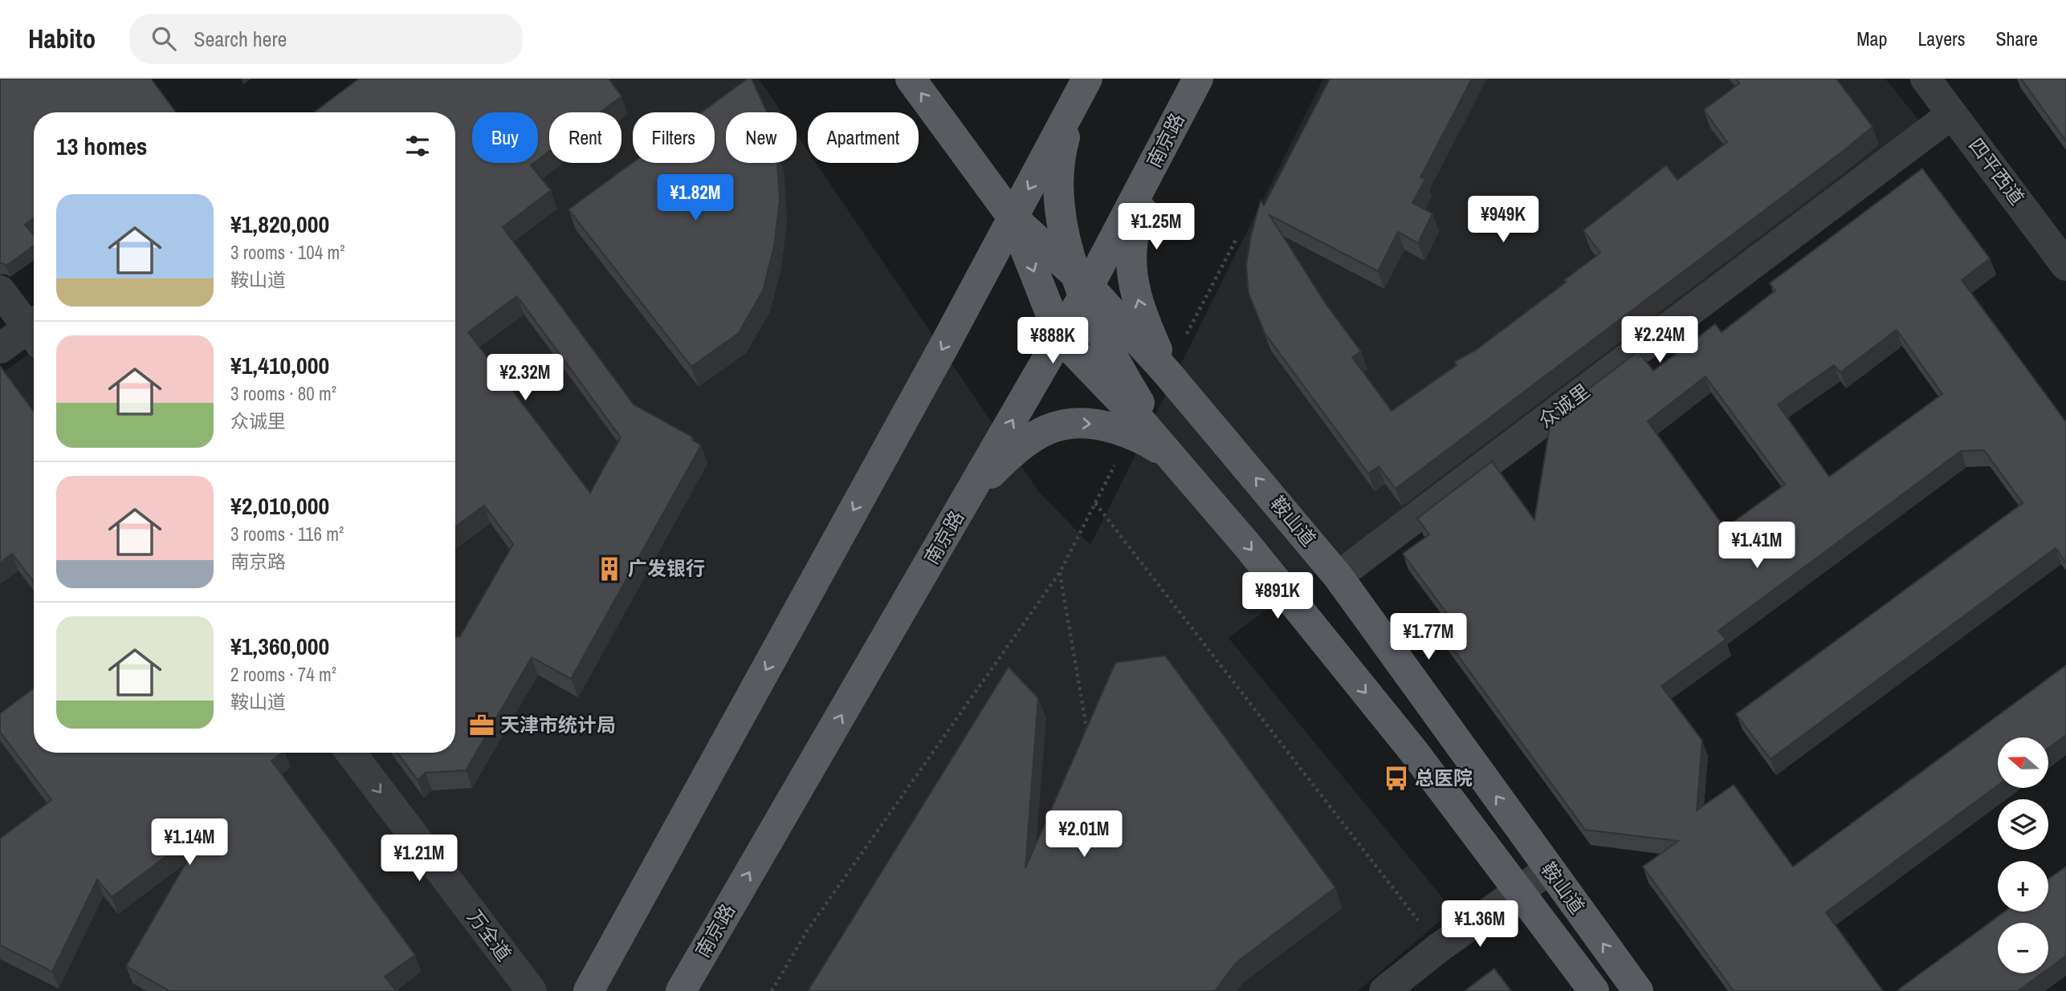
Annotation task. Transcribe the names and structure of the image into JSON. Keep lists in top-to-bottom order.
{
  "streets": {
    "main road": ["南京路", "鞍山道"],
    "street": ["四平西道", "众诚里", "万全道"]
  },
  "crossings": [
    ["南京路", "鞍山道"],
    ["四平西道", "众诚里"],
    ["众诚里", "鞍山道"]
  ],
  "one_way": ["万全道"],
  "places": {
    "building": ["广发银行"],
    "office": ["天津市统计局"],
    "bus stop": ["总医院"]
  },
  "north": "left",
  "page": {
    "header": "Habito",
    "search": "Search here",
    "nav": ["Map", "Layers", "Share"],
    "chip": [
      "Buy",
      "Rent",
      "Filters",
      "New",
      "Apartment"
    ],
    "heading": "13 homes",
    "price": [
      "¥1.82M",
      "¥949K",
      "¥1.25M",
      "¥2.24M",
      "¥888K",
      "¥2.32M",
      "¥1.41M",
      "¥891K",
      "¥1.77M",
      "¥2.01M",
      "¥1.14M",
      "¥1.21M",
      "¥1.36M"
    ],
    "list": [
      {
        "name": "¥1,820,000",
        "note": "3 rooms · 104 m² · 鞍山道"
      },
      {
        "name": "¥1,410,000",
        "note": "3 rooms · 80 m² · 众诚里"
      },
      {
        "name": "¥2,010,000",
        "note": "3 rooms · 116 m² · 南京路"
      },
      {
        "name": "¥1,360,000",
        "note": "2 rooms · 74 m² · 鞍山道"
      }
    ],
    "map_buttons": ["+", "−"]
  }
}
